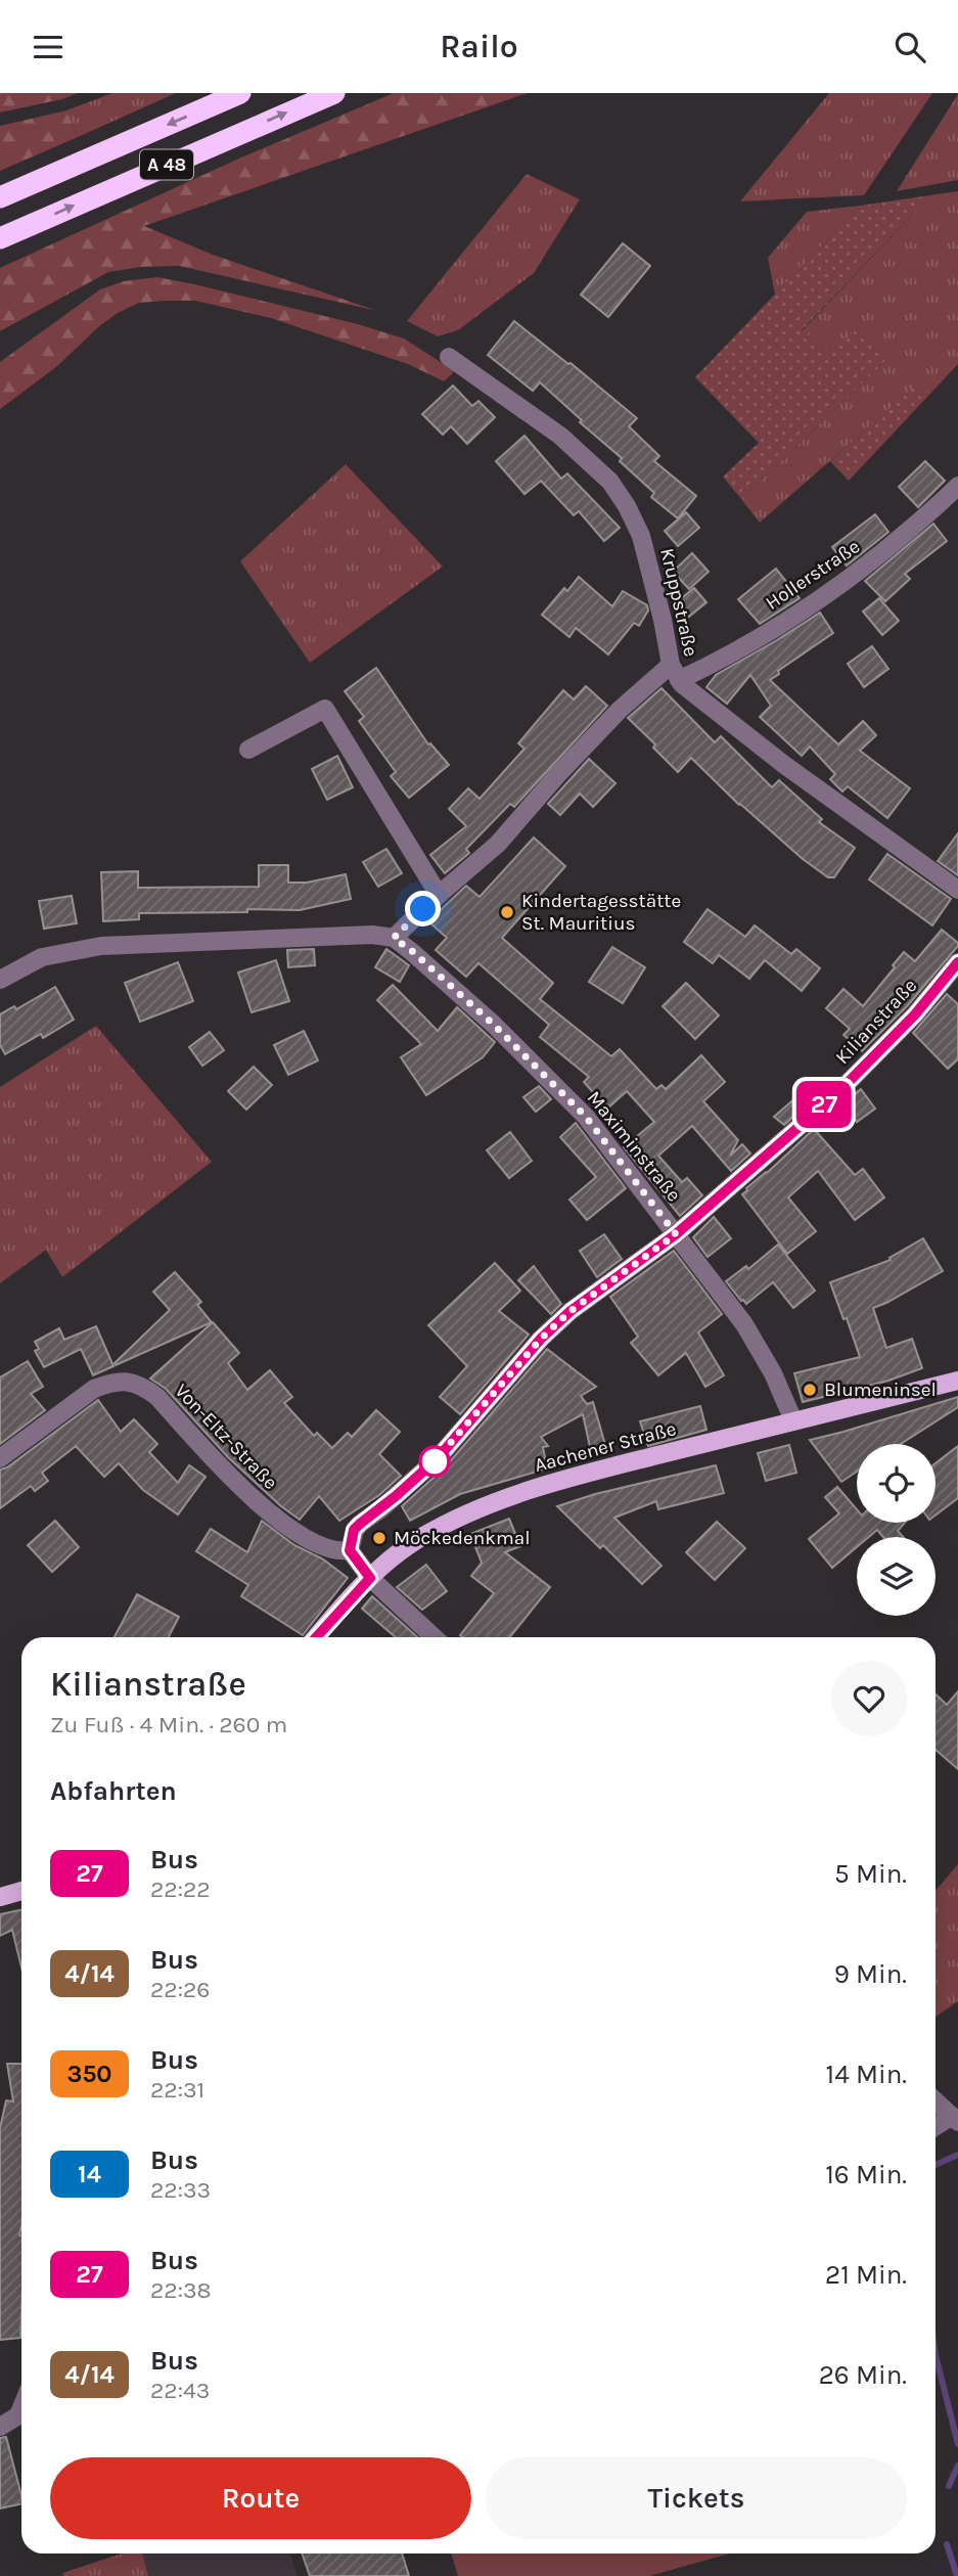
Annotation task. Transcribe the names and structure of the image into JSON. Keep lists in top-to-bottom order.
{
  "streets": {
    "highway": ["A 48"],
    "main road": ["Aachener Straße"],
    "street": [
      "Hollerstraße",
      "Kruppstraße",
      "Kilianstraße",
      "Maximinstraße",
      "Von-Eltz-Straße"
    ]
  },
  "crossings": [
    ["Hollerstraße", "Kruppstraße"],
    ["Kilianstraße", "Maximinstraße"],
    ["Kilianstraße", "Von-Eltz-Straße"],
    ["Maximinstraße", "Aachener Straße"]
  ],
  "places": ["Kindertagesstätte St. Mauritius", "Blumeninsel", "Möckedenkmal"],
  "lines": ["bus line 27"],
  "page": {
    "header": "Railo",
    "on_map": "27",
    "heading": [
      ["Kilianstraße", "Zu Fuß · 4 Min. · 260 m"],
      "Abfahrten"
    ],
    "list": [
      {
        "mark": "27",
        "name": "Bus",
        "note": "22:22",
        "value": "5 Min."
      },
      {
        "mark": "4/14",
        "name": "Bus",
        "note": "22:26",
        "value": "9 Min."
      },
      {
        "mark": "350",
        "name": "Bus",
        "note": "22:31",
        "value": "14 Min."
      },
      {
        "mark": "14",
        "name": "Bus",
        "note": "22:33",
        "value": "16 Min."
      },
      {
        "mark": "27",
        "name": "Bus",
        "note": "22:38",
        "value": "21 Min."
      },
      {
        "mark": "4/14",
        "name": "Bus",
        "note": "22:43",
        "value": "26 Min."
      }
    ],
    "buttons": ["Route", "Tickets"]
  }
}
